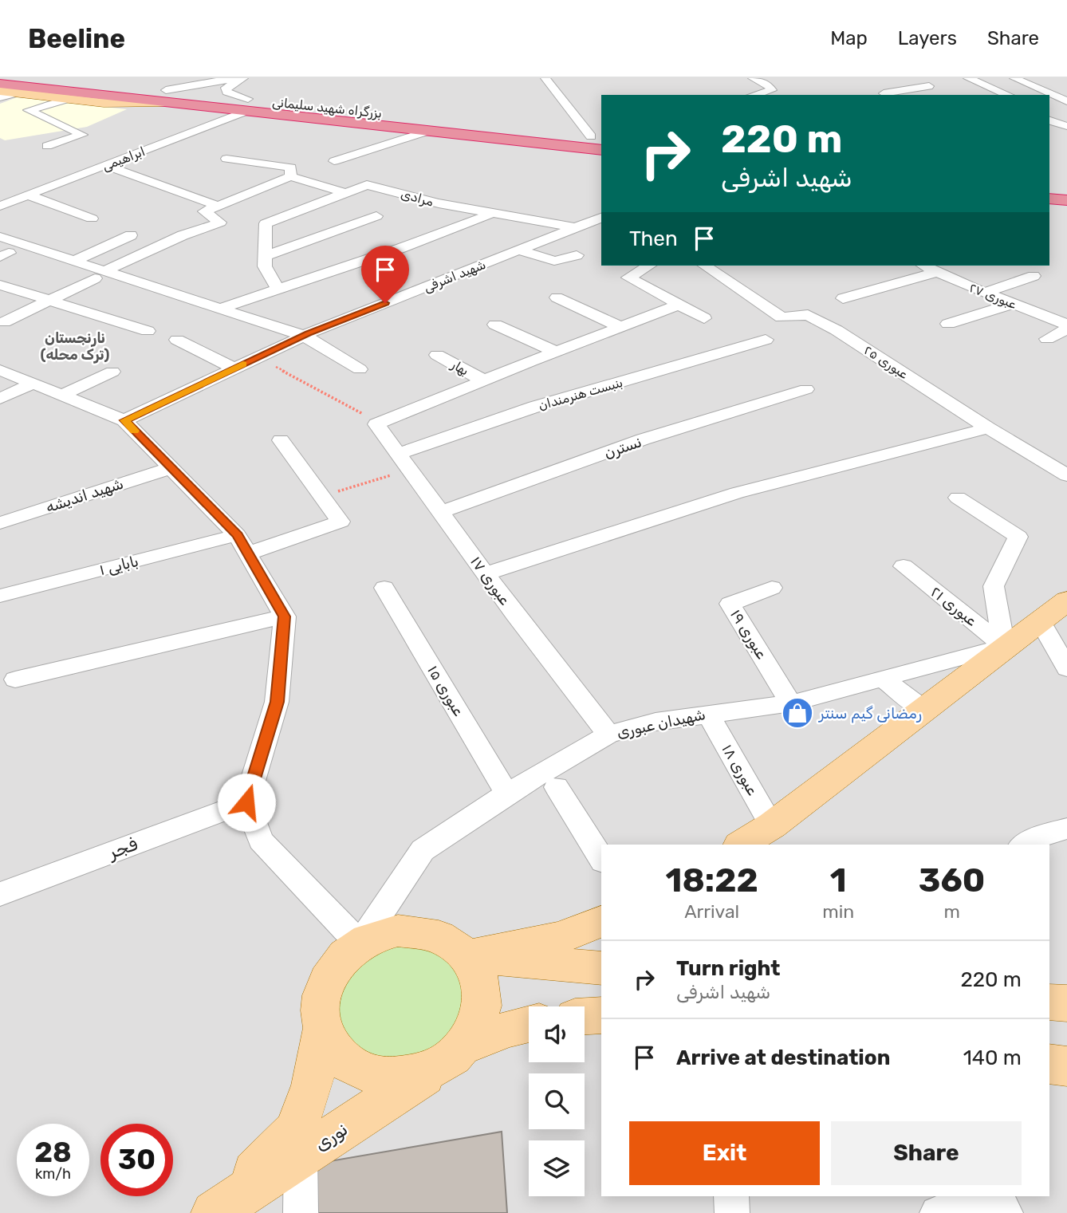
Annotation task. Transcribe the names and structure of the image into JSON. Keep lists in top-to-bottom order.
{
  "streets": {
    "highway": ["بزرگراه شهید سلیمانی"],
    "main road": ["شهیدان عبوری", "نوری"],
    "street": [
      "ابراهیمی",
      "مرادی",
      "شهید اشرفی",
      "عبوری ۲۷",
      "عبوری ۲۵",
      "بهار",
      "بنبست هنرمندان",
      "نسترن",
      "شهید اندیشه",
      "بابایی ۱",
      "عبوری ۱۷",
      "عبوری ۲۱",
      "عبوری ۱۹",
      "عبوری ۱۵",
      "عبوری ۱۸",
      "فجر"
    ]
  },
  "crossings": [
    ["بزرگراه شهید سلیمانی", "ابراهیمی"],
    ["مرادی", "شهید اشرفی"],
    ["بنبست هنرمندان", "عبوری ۱۷"],
    ["نسترن", "عبوری ۱۷"],
    ["عبوری ۱۷", "شهیدان عبوری"],
    ["عبوری ۲۱", "شهیدان عبوری"],
    ["عبوری ۱۹", "شهیدان عبوری"],
    ["عبوری ۱۵", "شهیدان عبوری"],
    ["شهیدان عبوری", "عبوری ۱۸"],
    ["شهیدان عبوری", "نوری"]
  ],
  "districts": ["نارنجستان (ترک محله)"],
  "places": {
    "shop": ["رمضانی گیم سنتر"]
  },
  "page": {
    "header": "Beeline",
    "nav": ["Map", "Layers", "Share"],
    "turn": ["220 m", "شهید اشرفی"],
    "then": "Then",
    "eta": [
      "18:22",
      "Arrival",
      "1",
      "min",
      "360",
      "m"
    ],
    "list": [
      {
        "name": "Turn right",
        "note": "شهید اشرفی",
        "value": "220 m"
      },
      {
        "name": "Arrive at destination",
        "value": "140 m"
      }
    ],
    "buttons": ["Exit", "Share"],
    "speed": "28 km/h",
    "limit": "30"
  }
}
